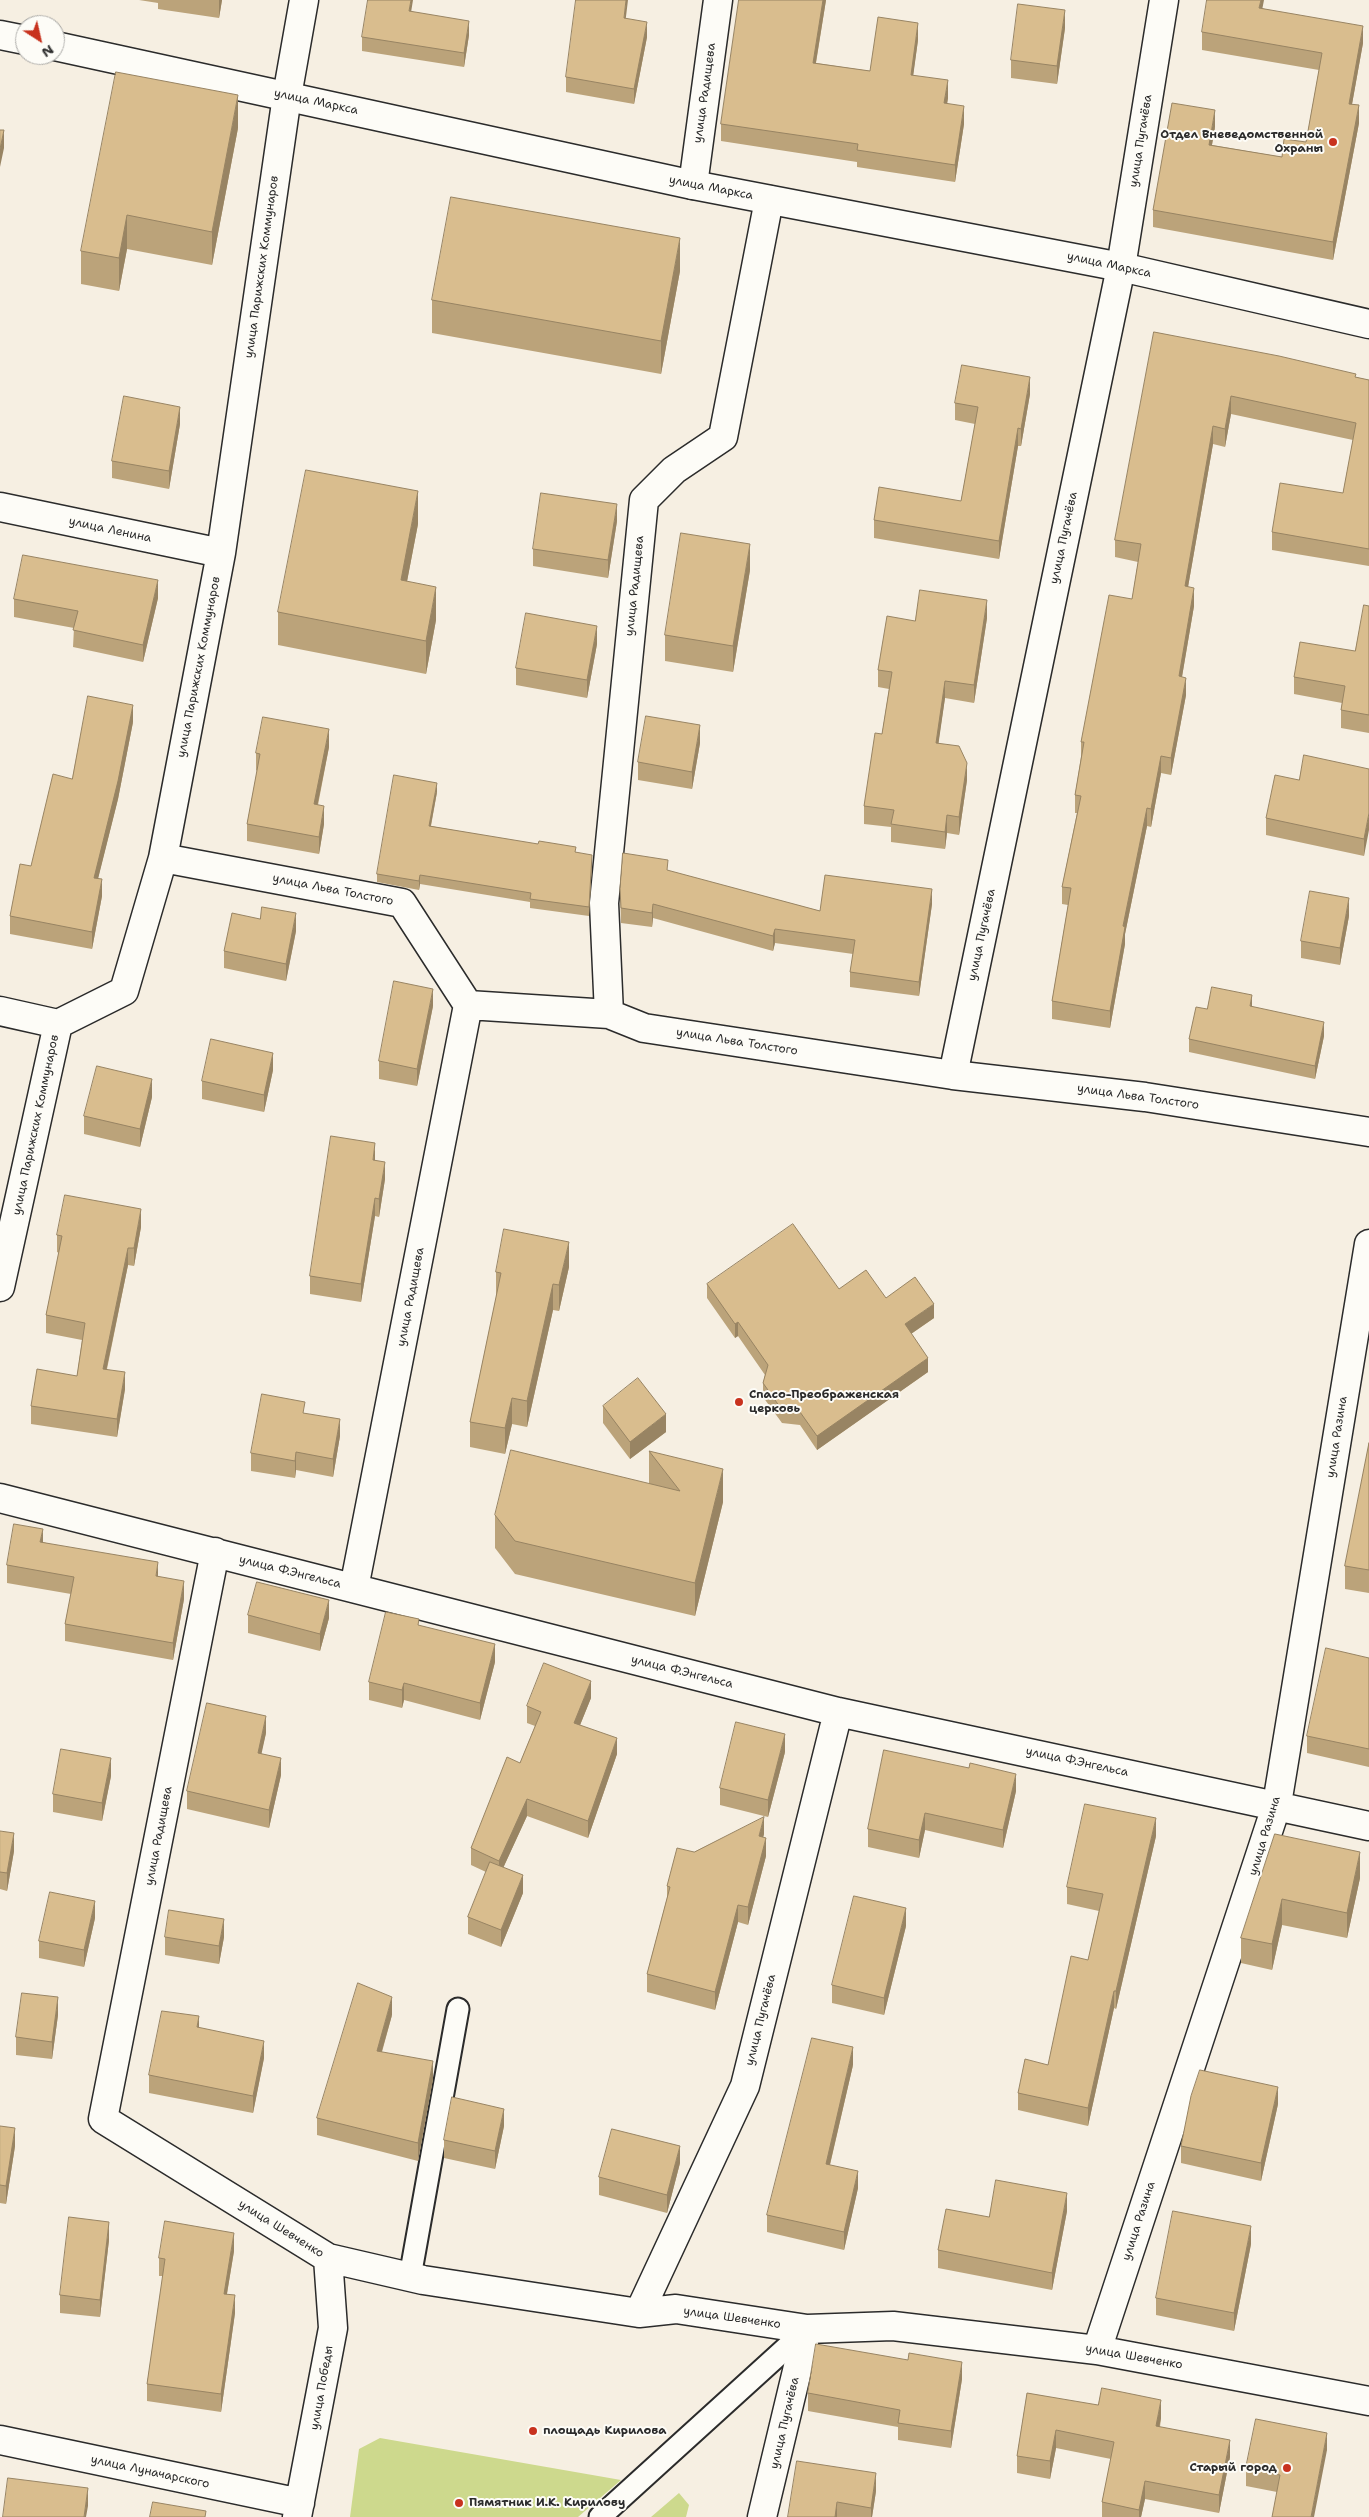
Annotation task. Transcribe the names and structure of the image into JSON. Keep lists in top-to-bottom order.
{
  "streets": {
    "street": [
      "улица Радищева",
      "улица Маркса",
      "улица Пугачёва",
      "улица Парижских Коммунаров",
      "улица Ленина",
      "улица Льва Толстого",
      "улица Разина",
      "улица Ф.Энгельса",
      "улица Шевченко",
      "улица Победы",
      "улица Луначарского"
    ]
  },
  "crossings": [
    ["улица Радищева", "улица Маркса"],
    ["улица Радищева", "улица Льва Толстого"],
    ["улица Радищева", "улица Ф.Энгельса"],
    ["улица Радищева", "улица Шевченко"],
    ["улица Маркса", "улица Пугачёва"],
    ["улица Маркса", "улица Парижских Коммунаров"],
    ["улица Пугачёва", "улица Льва Толстого"],
    ["улица Пугачёва", "улица Ф.Энгельса"],
    ["улица Пугачёва", "улица Шевченко"],
    ["улица Парижских Коммунаров", "улица Ленина"],
    ["улица Парижских Коммунаров", "улица Льва Толстого"],
    ["улица Разина", "улица Ф.Энгельса"],
    ["улица Разина", "улица Шевченко"],
    ["улица Шевченко", "улица Победы"],
    ["улица Победы", "улица Луначарского"]
  ],
  "places": [
    "Отдел Вневедомственной Охраны",
    "Спасо-Преображенская церковь",
    "площадь Кирилова",
    "Старый город",
    "Пямятник И.К. Кирилову"
  ],
  "north": "bottom right"
}
